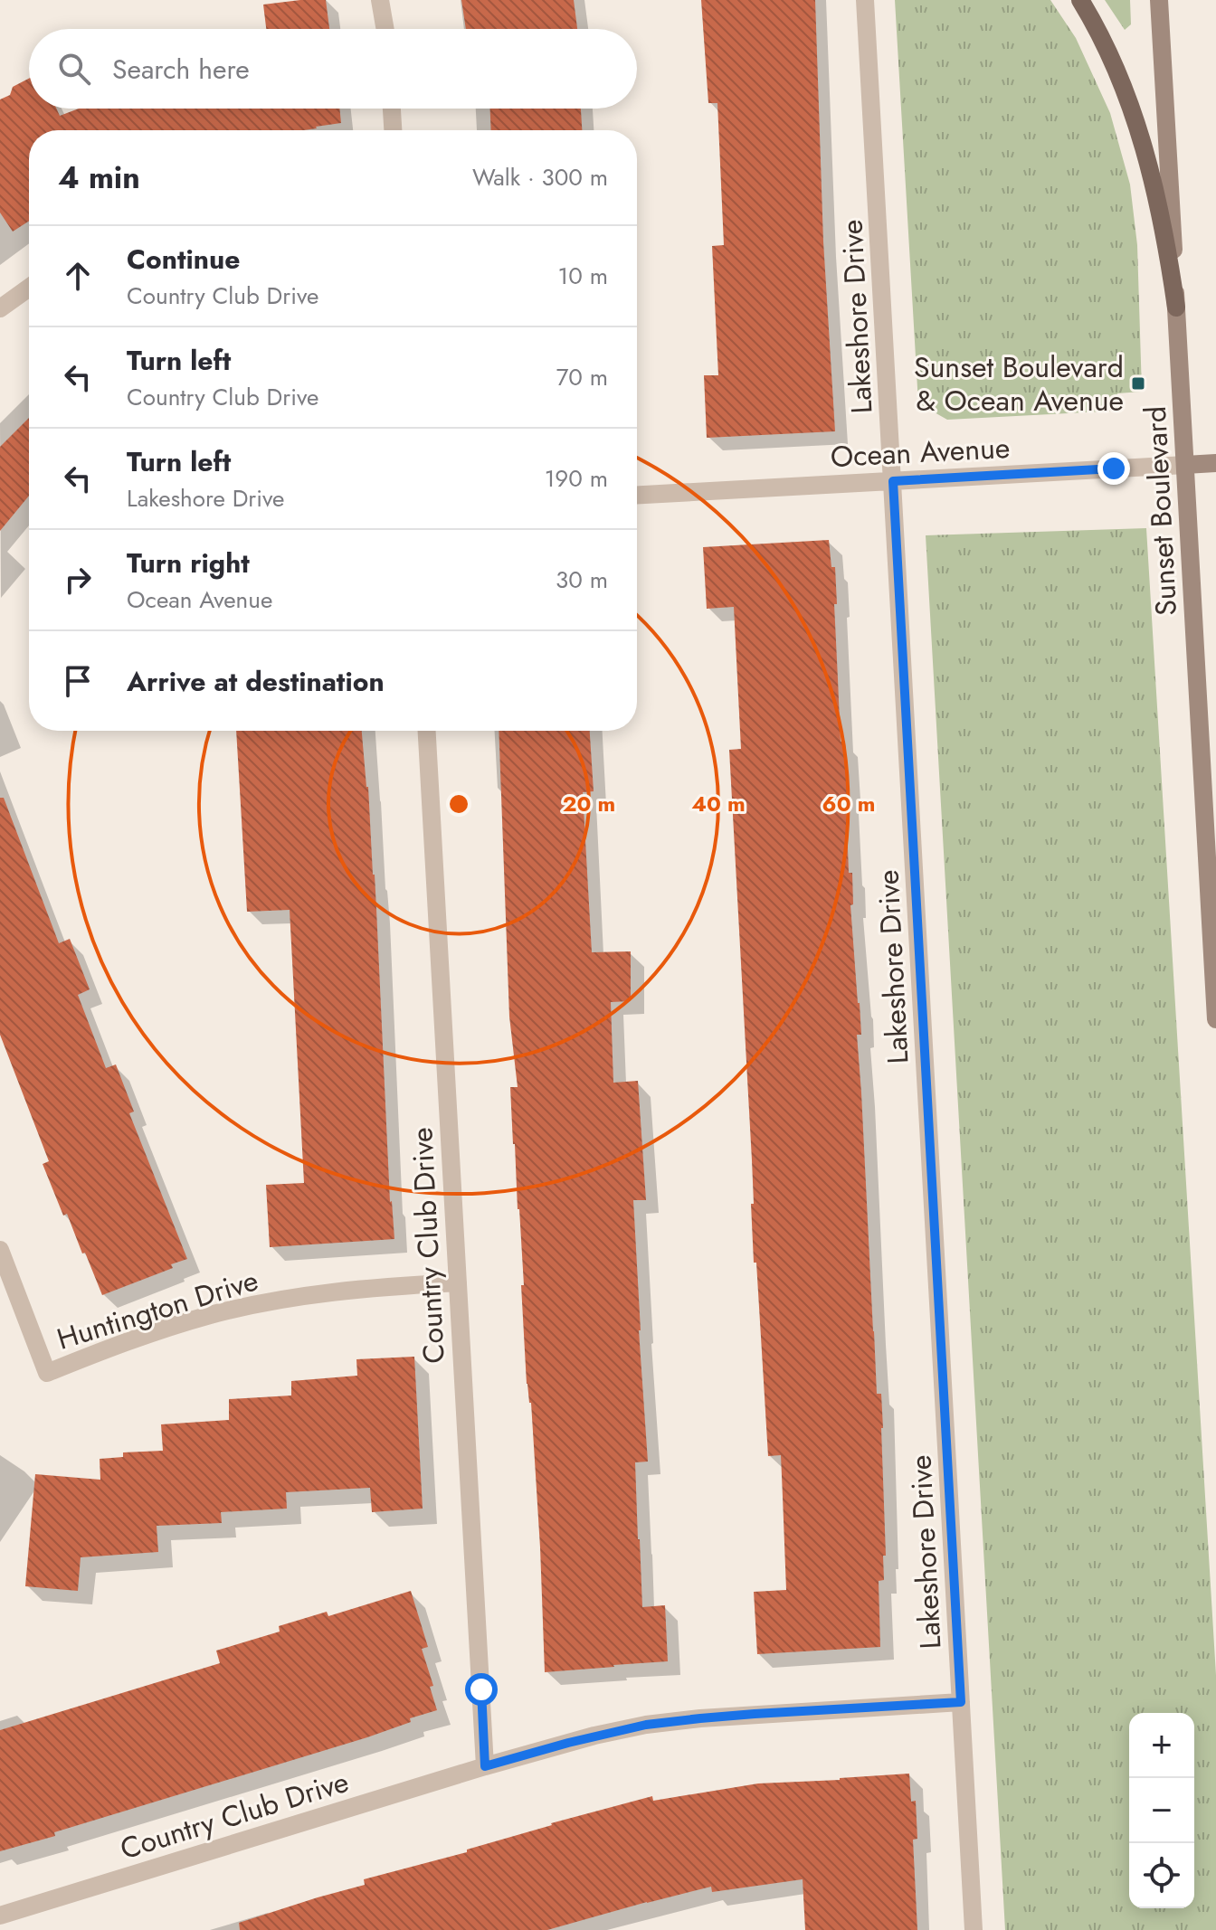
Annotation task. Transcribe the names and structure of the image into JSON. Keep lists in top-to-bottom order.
{
  "streets": {
    "main road": ["Ocean Avenue", "Sunset Boulevard"],
    "street": ["Lakeshore Drive", "Country Club Drive", "Huntington Drive"]
  },
  "crossings": [
    ["Lakeshore Drive", "Ocean Avenue"],
    ["Lakeshore Drive", "Country Club Drive"],
    ["Ocean Avenue", "Sunset Boulevard"],
    ["Country Club Drive", "Huntington Drive"]
  ],
  "places": {
    "transit": ["Sunset Boulevard & Ocean Avenue"]
  },
  "page": {
    "search": "Search here",
    "heading": ["4 min", "Walk · 300 m"],
    "list": [
      ["Continue", "Country Club Drive", "10 m"],
      ["Turn left", "Country Club Drive", "70 m"],
      ["Turn left", "Lakeshore Drive", "190 m"],
      ["Turn right", "Ocean Avenue", "30 m"],
      "Arrive at destination"
    ],
    "map_buttons": ["+", "−"]
  },
  "rings": ["20 m", "40 m", "60 m"]
}
